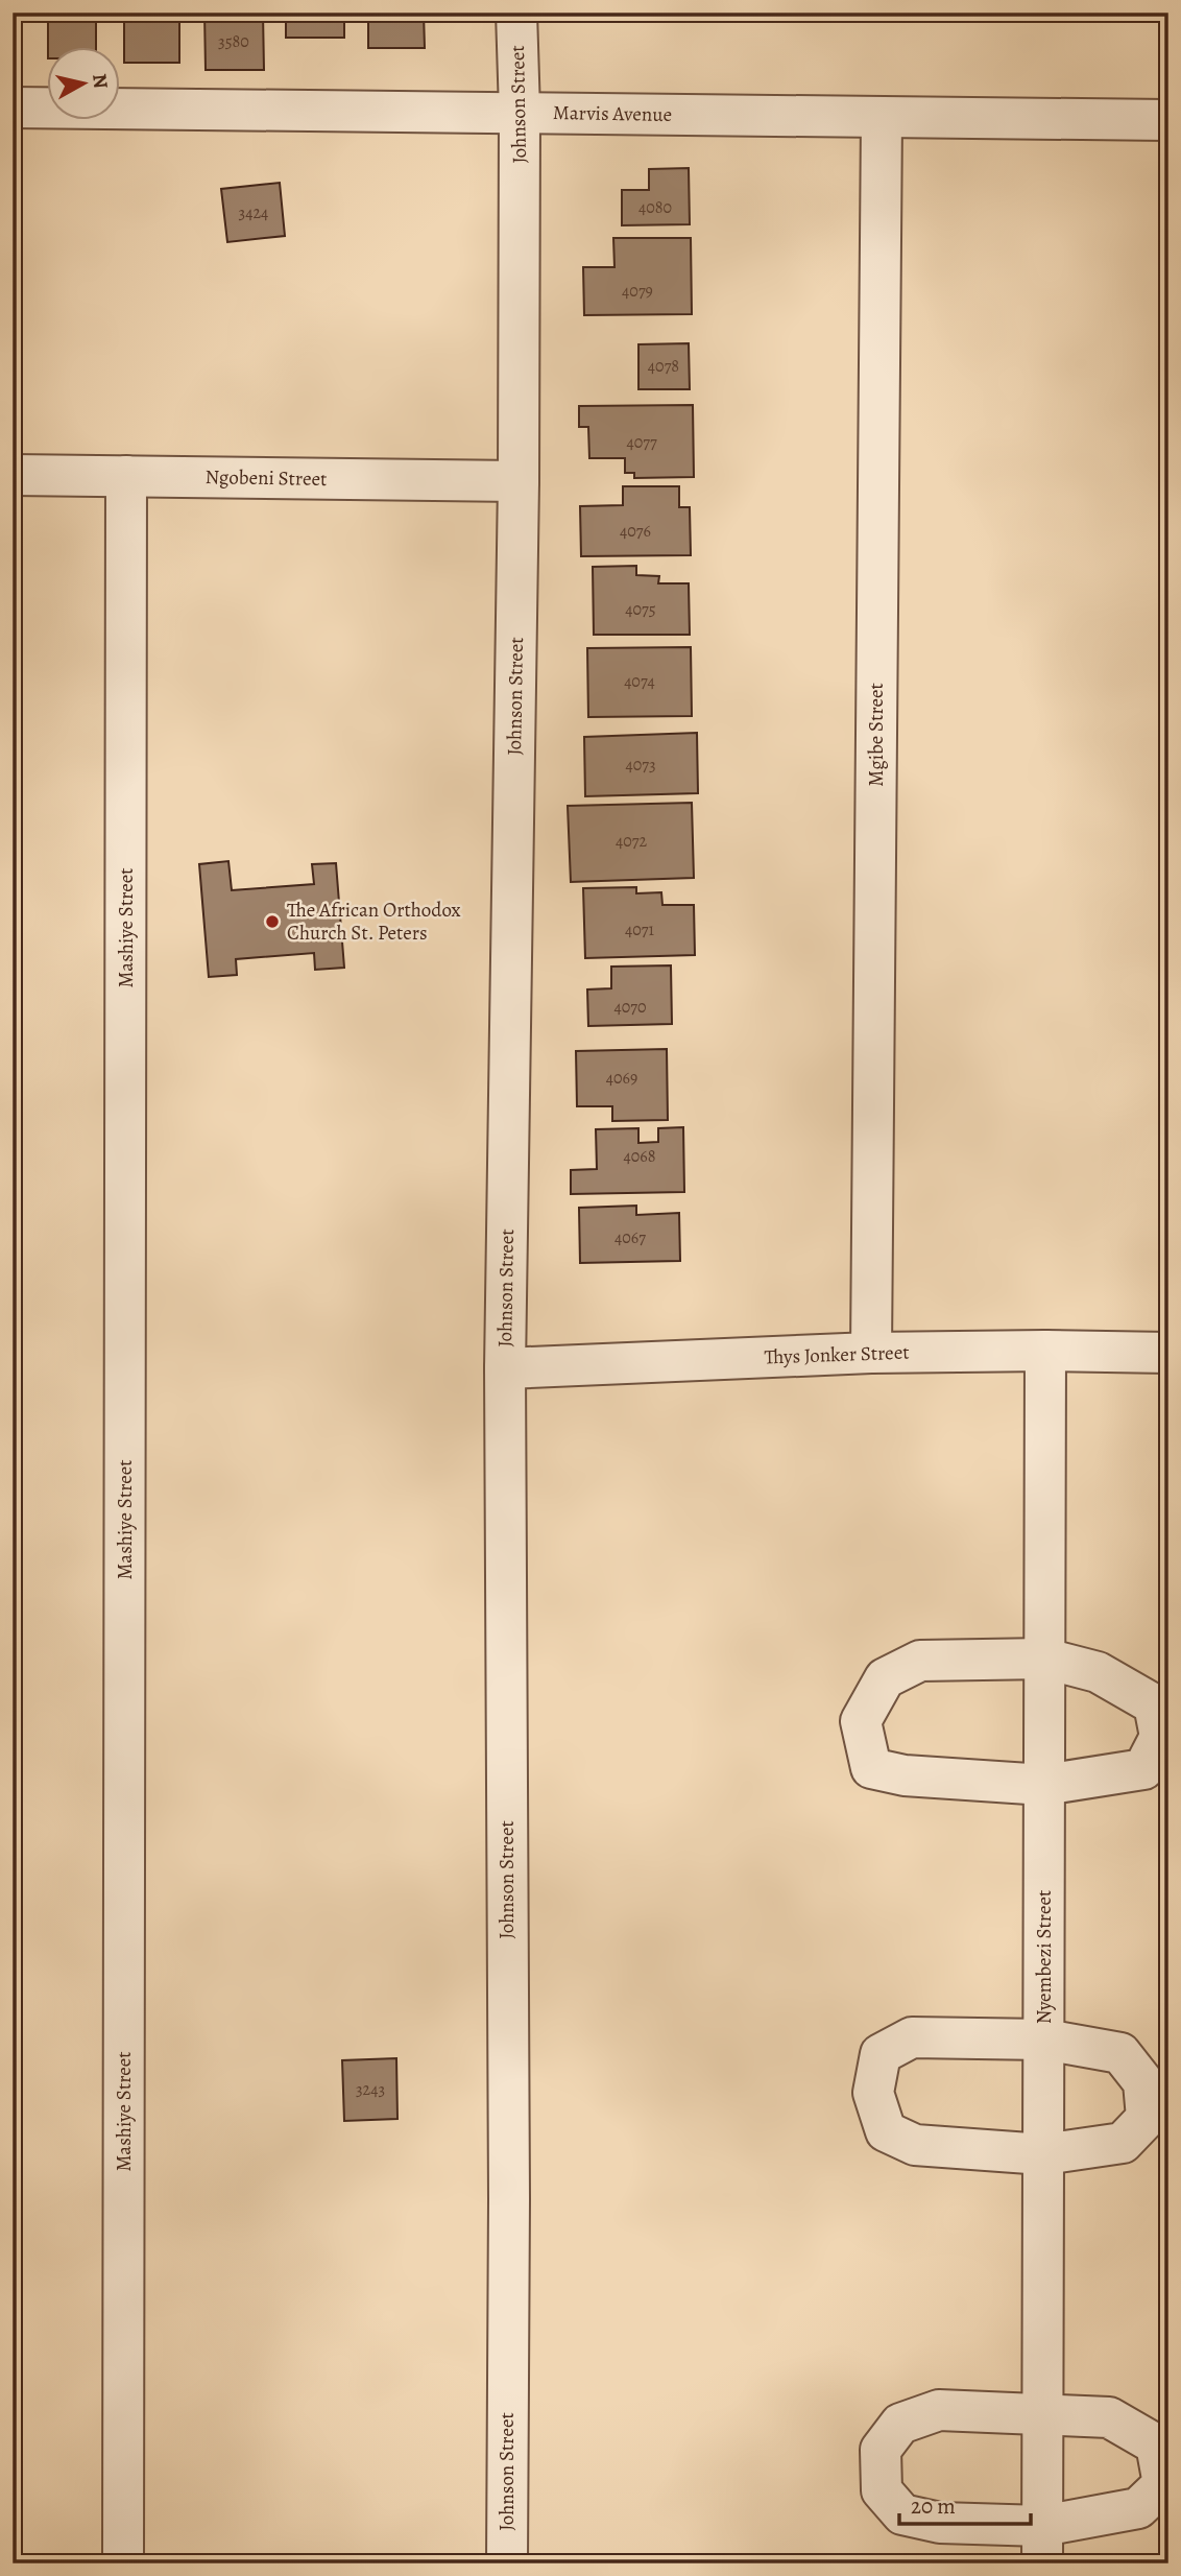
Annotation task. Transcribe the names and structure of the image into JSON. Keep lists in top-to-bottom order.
{
  "streets": {
    "street": [
      "Johnson Street",
      "Marvis Avenue",
      "Ngobeni Street",
      "Mgibe Street",
      "Mashiye Street",
      "Thys Jonker Street",
      "Nyembezi Street"
    ]
  },
  "crossings": [
    ["Johnson Street", "Marvis Avenue"],
    ["Johnson Street", "Ngobeni Street"],
    ["Johnson Street", "Thys Jonker Street"],
    ["Marvis Avenue", "Mgibe Street"],
    ["Ngobeni Street", "Mashiye Street"],
    ["Mgibe Street", "Thys Jonker Street"],
    ["Thys Jonker Street", "Nyembezi Street"]
  ],
  "places": ["The African Orthodox Church St. Peters"],
  "house_numbers": [
    "3580",
    "4080",
    "3424",
    "4079",
    "4078",
    "4077",
    "4076",
    "4075",
    "4074",
    "4073",
    "4072",
    "4071",
    "4070",
    "4069",
    "4068",
    "4067",
    "3243"
  ],
  "scale_bar": "20 m",
  "north": "right"
}
